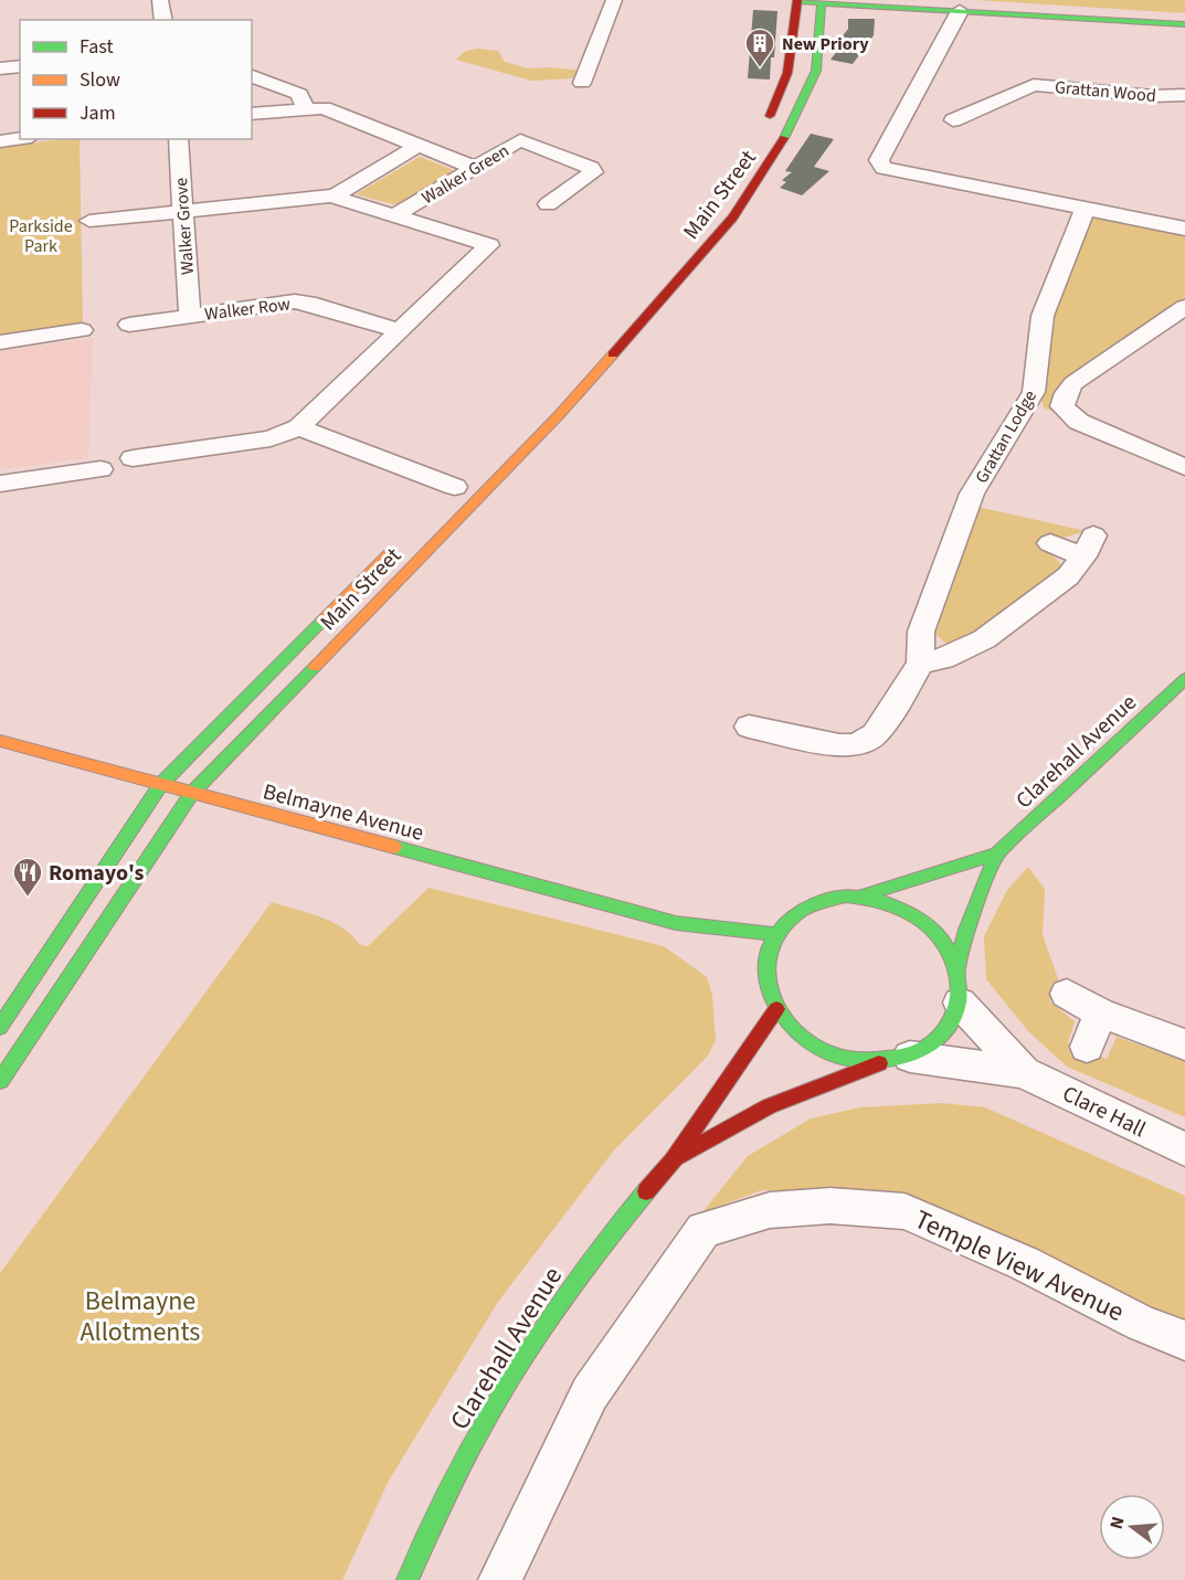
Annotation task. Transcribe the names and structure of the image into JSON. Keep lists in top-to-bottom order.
{
  "streets": {
    "street": [
      "Grattan Wood",
      "Walker Green",
      "Main Street",
      "Walker Grove",
      "Walker Row",
      "Grattan Lodge",
      "Clarehall Avenue",
      "Belmayne Avenue",
      "Clare Hall",
      "Temple View Avenue"
    ]
  },
  "crossings": [
    ["Walker Green", "Walker Grove"],
    ["Walker Green", "Walker Row"],
    ["Main Street", "Belmayne Avenue"],
    ["Walker Grove", "Walker Row"],
    ["Clarehall Avenue", "Belmayne Avenue"],
    ["Clarehall Avenue", "Clare Hall"],
    ["Belmayne Avenue", "Clare Hall"]
  ],
  "parks": ["Parkside Park", "Belmayne Allotments"],
  "places": {
    "building": ["New Priory"],
    "restaurant": ["Romayo's"]
  },
  "legend": ["Fast", "Slow", "Jam"],
  "north": "left"
}
